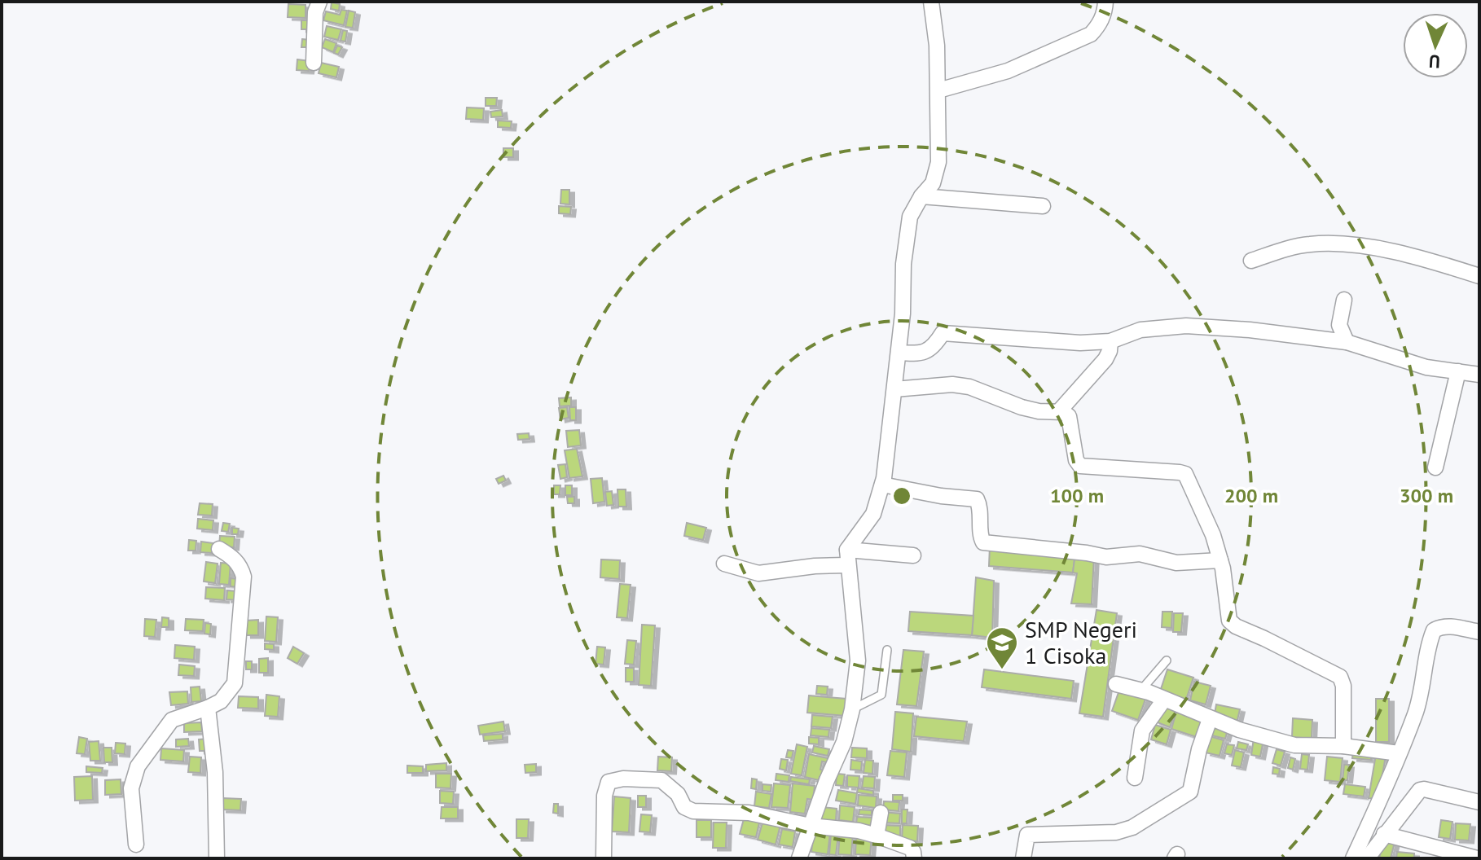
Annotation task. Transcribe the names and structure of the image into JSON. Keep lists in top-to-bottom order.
{
  "places": {
    "school or university": ["SMP Negeri 1 Cisoka"]
  },
  "north": "bottom",
  "rings": ["100 m", "200 m", "300 m"]
}
